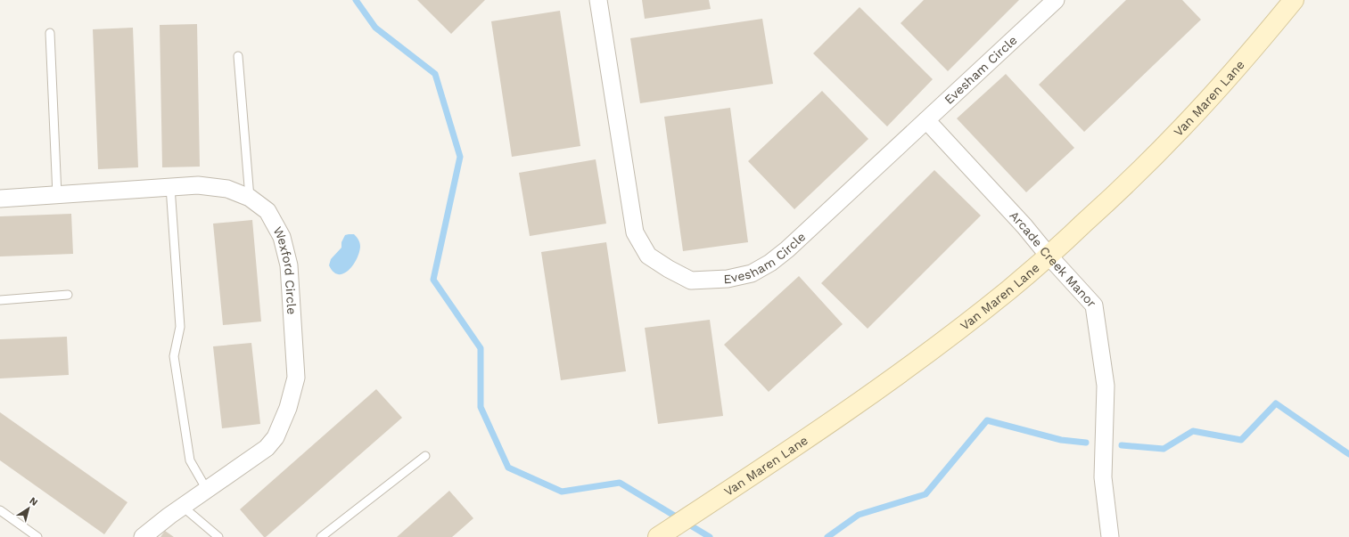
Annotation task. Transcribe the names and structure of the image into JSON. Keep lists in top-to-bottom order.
{
  "streets": {
    "main road": ["Van Maren Lane"],
    "street": ["Evesham Circle", "Arcade Creek Manor", "Wexford Circle"]
  },
  "crossings": [
    ["Evesham Circle", "Arcade Creek Manor"],
    ["Van Maren Lane", "Arcade Creek Manor"]
  ],
  "north": "top right"
}
